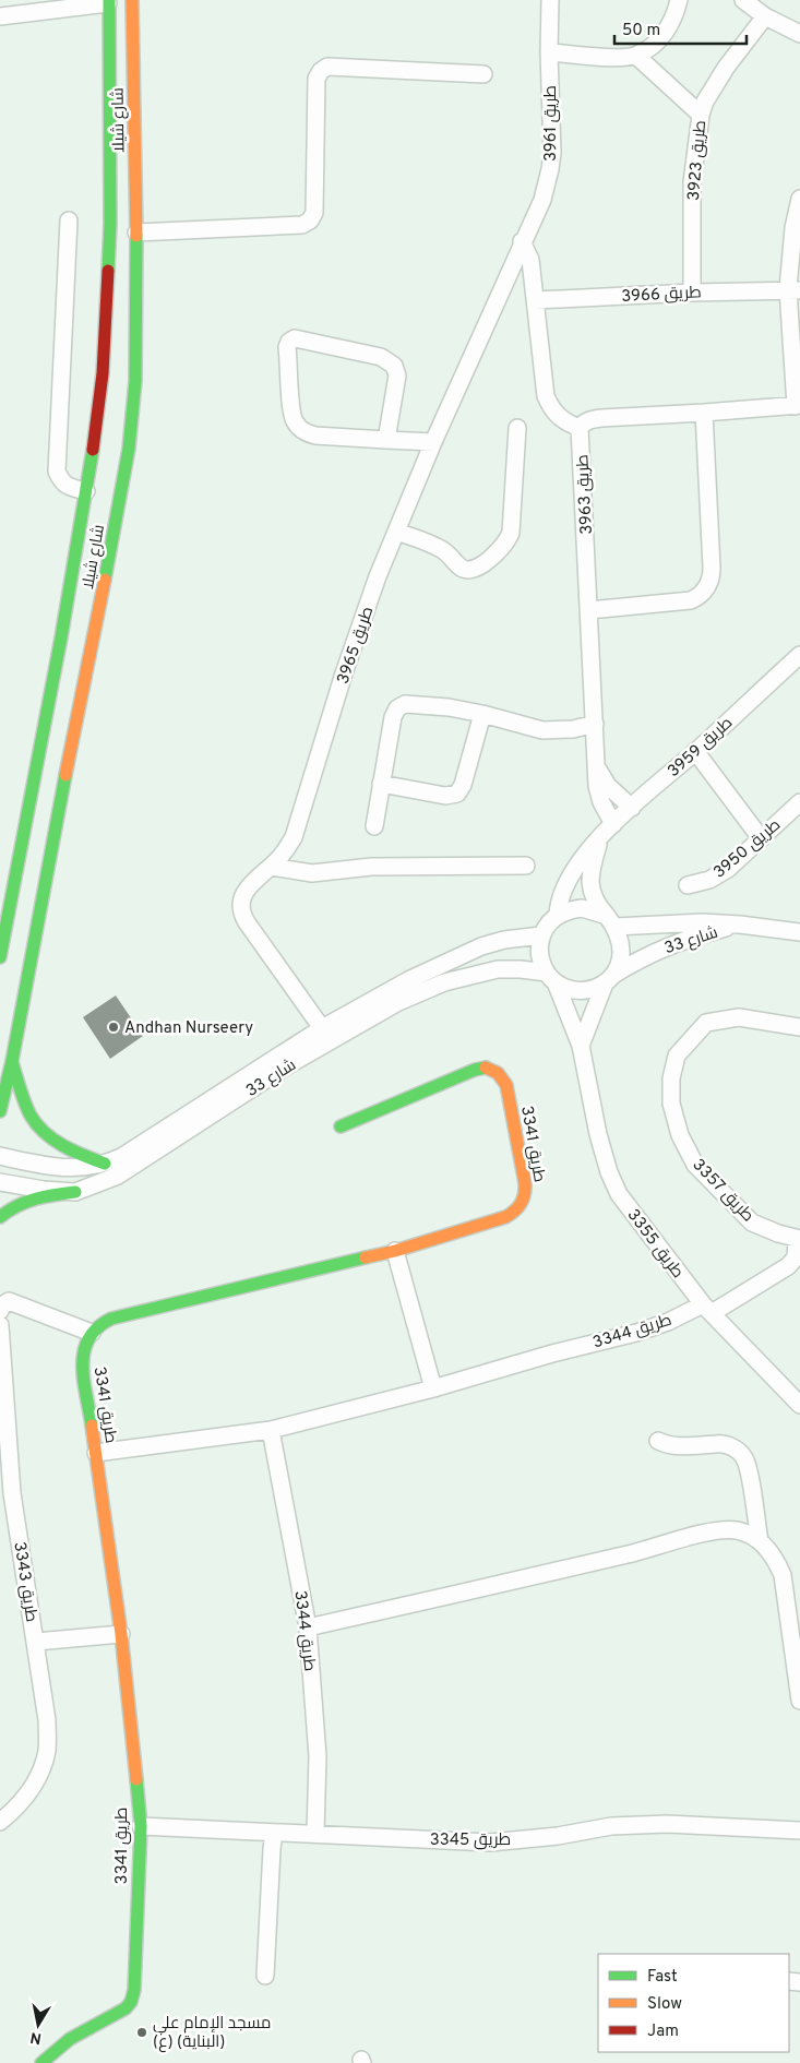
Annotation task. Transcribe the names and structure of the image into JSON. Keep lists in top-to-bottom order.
{
  "streets": {
    "main road": ["شارع شيلا", "طريق 3341"],
    "street": [
      "طريق 3961",
      "طريق 3923",
      "طريق 3966",
      "طريق 3963",
      "طريق 3965",
      "طريق 3959",
      "طريق 3950",
      "شارع 33",
      "طريق 3357",
      "طريق 3355",
      "طريق 3344",
      "طريق 3343",
      "طريق 3345"
    ]
  },
  "crossings": [
    ["طريق 3961", "طريق 3965"],
    ["طريق 3923", "طريق 3966"],
    ["طريق 3963", "طريق 3959"],
    ["طريق 3965", "شارع 33"],
    ["طريق 3959", "شارع 33"],
    ["طريق 3959", "طريق 3355"],
    ["شارع 33", "طريق 3355"],
    ["طريق 3341", "طريق 3344"],
    ["طريق 3341", "طريق 3345"],
    ["طريق 3357", "طريق 3344"],
    ["طريق 3355", "طريق 3344"],
    ["طريق 3344", "طريق 3345"]
  ],
  "places": ["Andhan Nurseery", "مسجد الإمام علي (ع) (البناية)"],
  "legend": ["Fast", "Slow", "Jam"],
  "scale_bar": "50 m",
  "north": "bottom"
}
